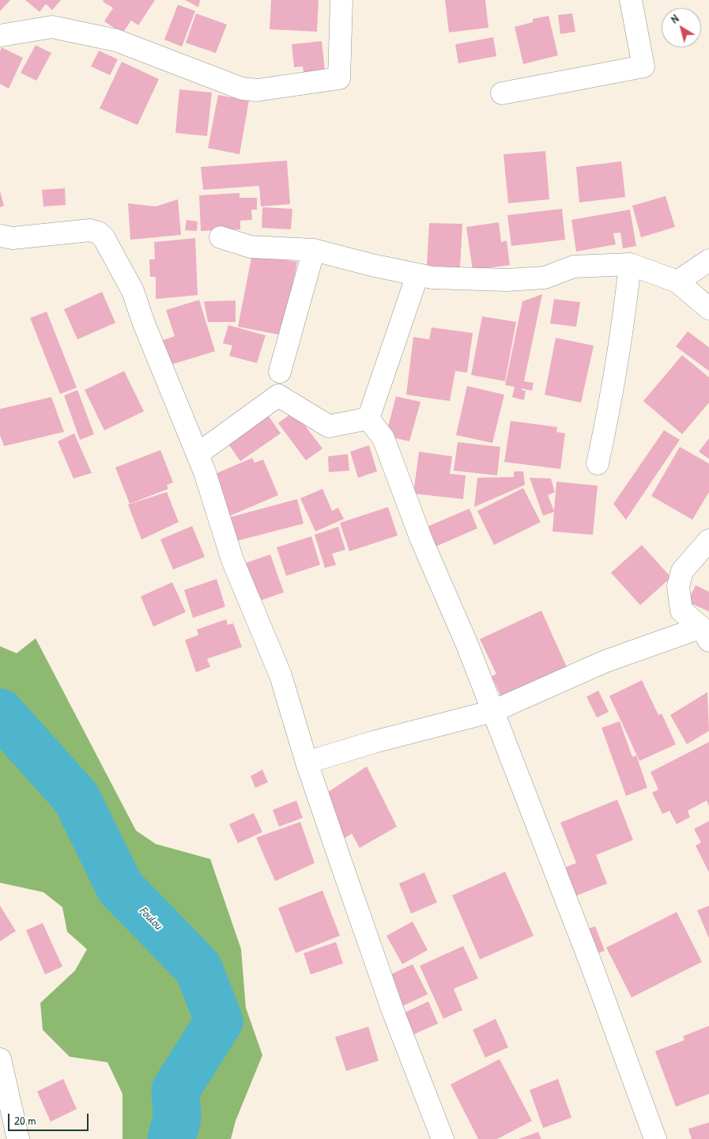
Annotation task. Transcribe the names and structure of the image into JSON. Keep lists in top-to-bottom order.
{
  "water": ["Foulou"],
  "scale_bar": "20 m",
  "north": "top left"
}
